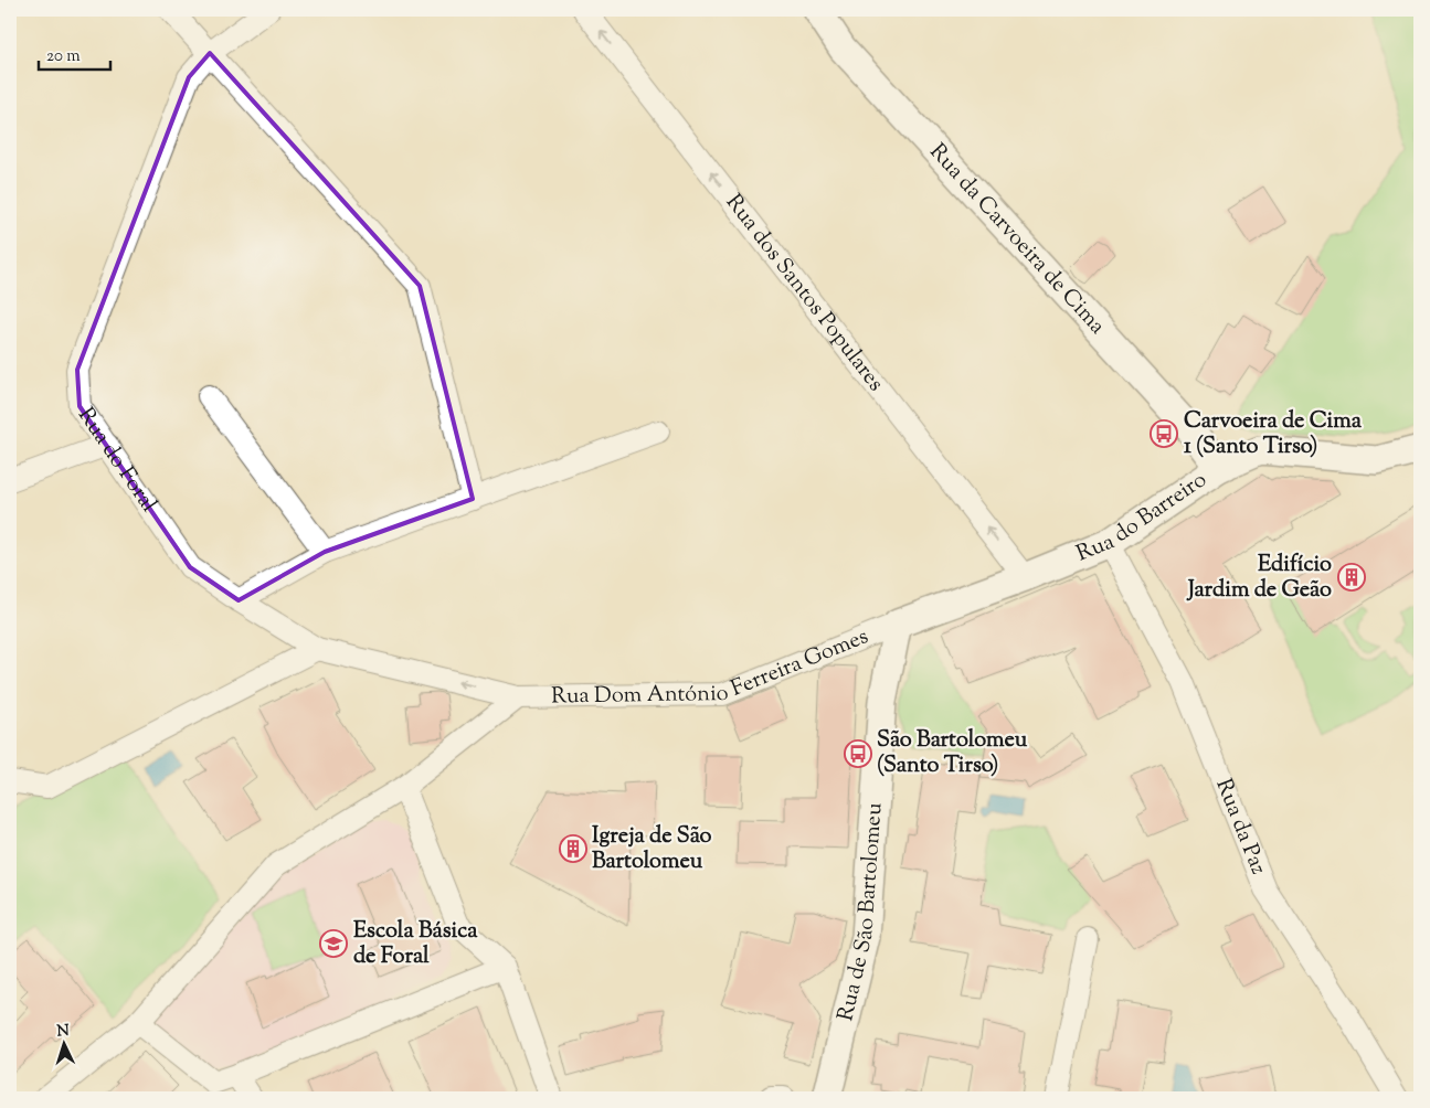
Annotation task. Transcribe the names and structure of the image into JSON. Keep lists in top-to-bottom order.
{
  "streets": {
    "street": [
      "Rua da Carvoeira de Cima",
      "Rua dos Santos Populares",
      "Rua do Foral",
      "Rua do Barreiro",
      "Rua Dom António Ferreira Gomes",
      "Rua da Paz",
      "Rua de São Bartolomeu"
    ]
  },
  "crossings": [
    ["Rua da Carvoeira de Cima", "Rua do Barreiro"],
    ["Rua dos Santos Populares", "Rua do Barreiro"],
    ["Rua do Foral", "Rua Dom António Ferreira Gomes"],
    ["Rua do Barreiro", "Rua Dom António Ferreira Gomes"],
    ["Rua do Barreiro", "Rua da Paz"],
    ["Rua do Barreiro", "Rua de São Bartolomeu"],
    ["Rua Dom António Ferreira Gomes", "Rua de São Bartolomeu"]
  ],
  "one_way": ["Rua dos Santos Populares"],
  "places": {
    "bus stop": ["Carvoeira de Cima 1 (Santo Tirso)", "São Bartolomeu (Santo Tirso)"],
    "building": ["Edifício Jardim de Geão", "Igreja de São Bartolomeu"],
    "school or university": ["Escola Básica de Foral"]
  },
  "scale_bar": "20 m",
  "north": "top"
}
